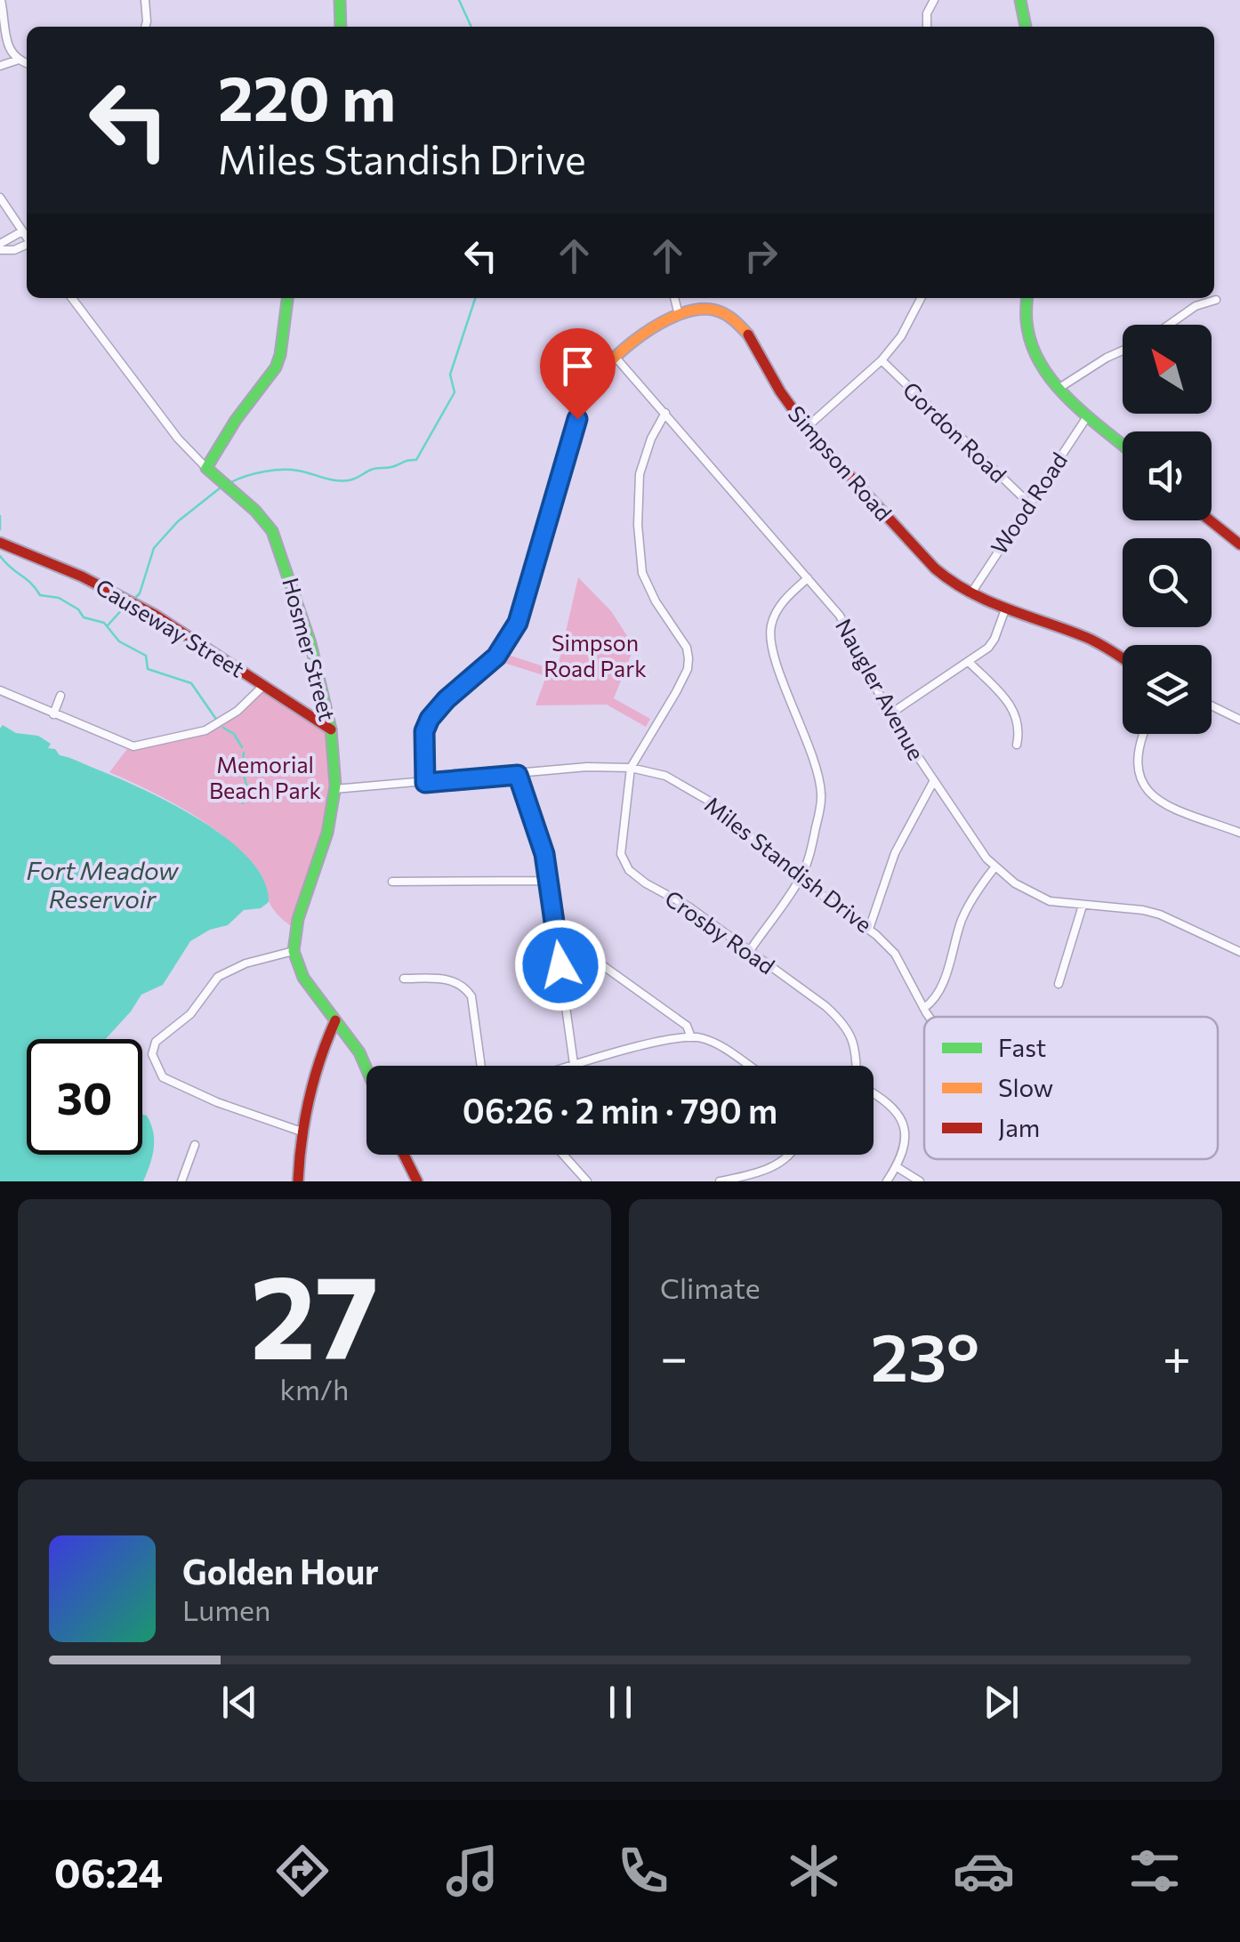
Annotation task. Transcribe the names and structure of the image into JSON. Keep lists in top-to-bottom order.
{
  "streets": {
    "street": [
      "Gordon Road",
      "Simpson Road",
      "Wood Road",
      "Causeway Street",
      "Hosmer Street",
      "Naugler Avenue",
      "Miles Standish Drive",
      "Crosby Road"
    ]
  },
  "crossings": [
    ["Gordon Road", "Wood Road"],
    ["Simpson Road", "Wood Road"],
    ["Causeway Street", "Hosmer Street"],
    ["Hosmer Street", "Miles Standish Drive"],
    ["Miles Standish Drive", "Crosby Road"]
  ],
  "water": ["Fort Meadow Reservoir"],
  "parks": ["Simpson Road Park", "Memorial Beach Park"],
  "legend": ["Fast", "Slow", "Jam"],
  "north": "top left",
  "page": {
    "turn": ["220 m", "Miles Standish Drive"],
    "limit": "30",
    "trip": "06:26 · 2 min · 790 m",
    "tile": [
      ["27", "km/h"],
      "Climate"
    ],
    "heat": ["−", "23°", "+"],
    "song": ["Golden Hour", "Lumen"],
    "tabs": "06:24"
  }
}
